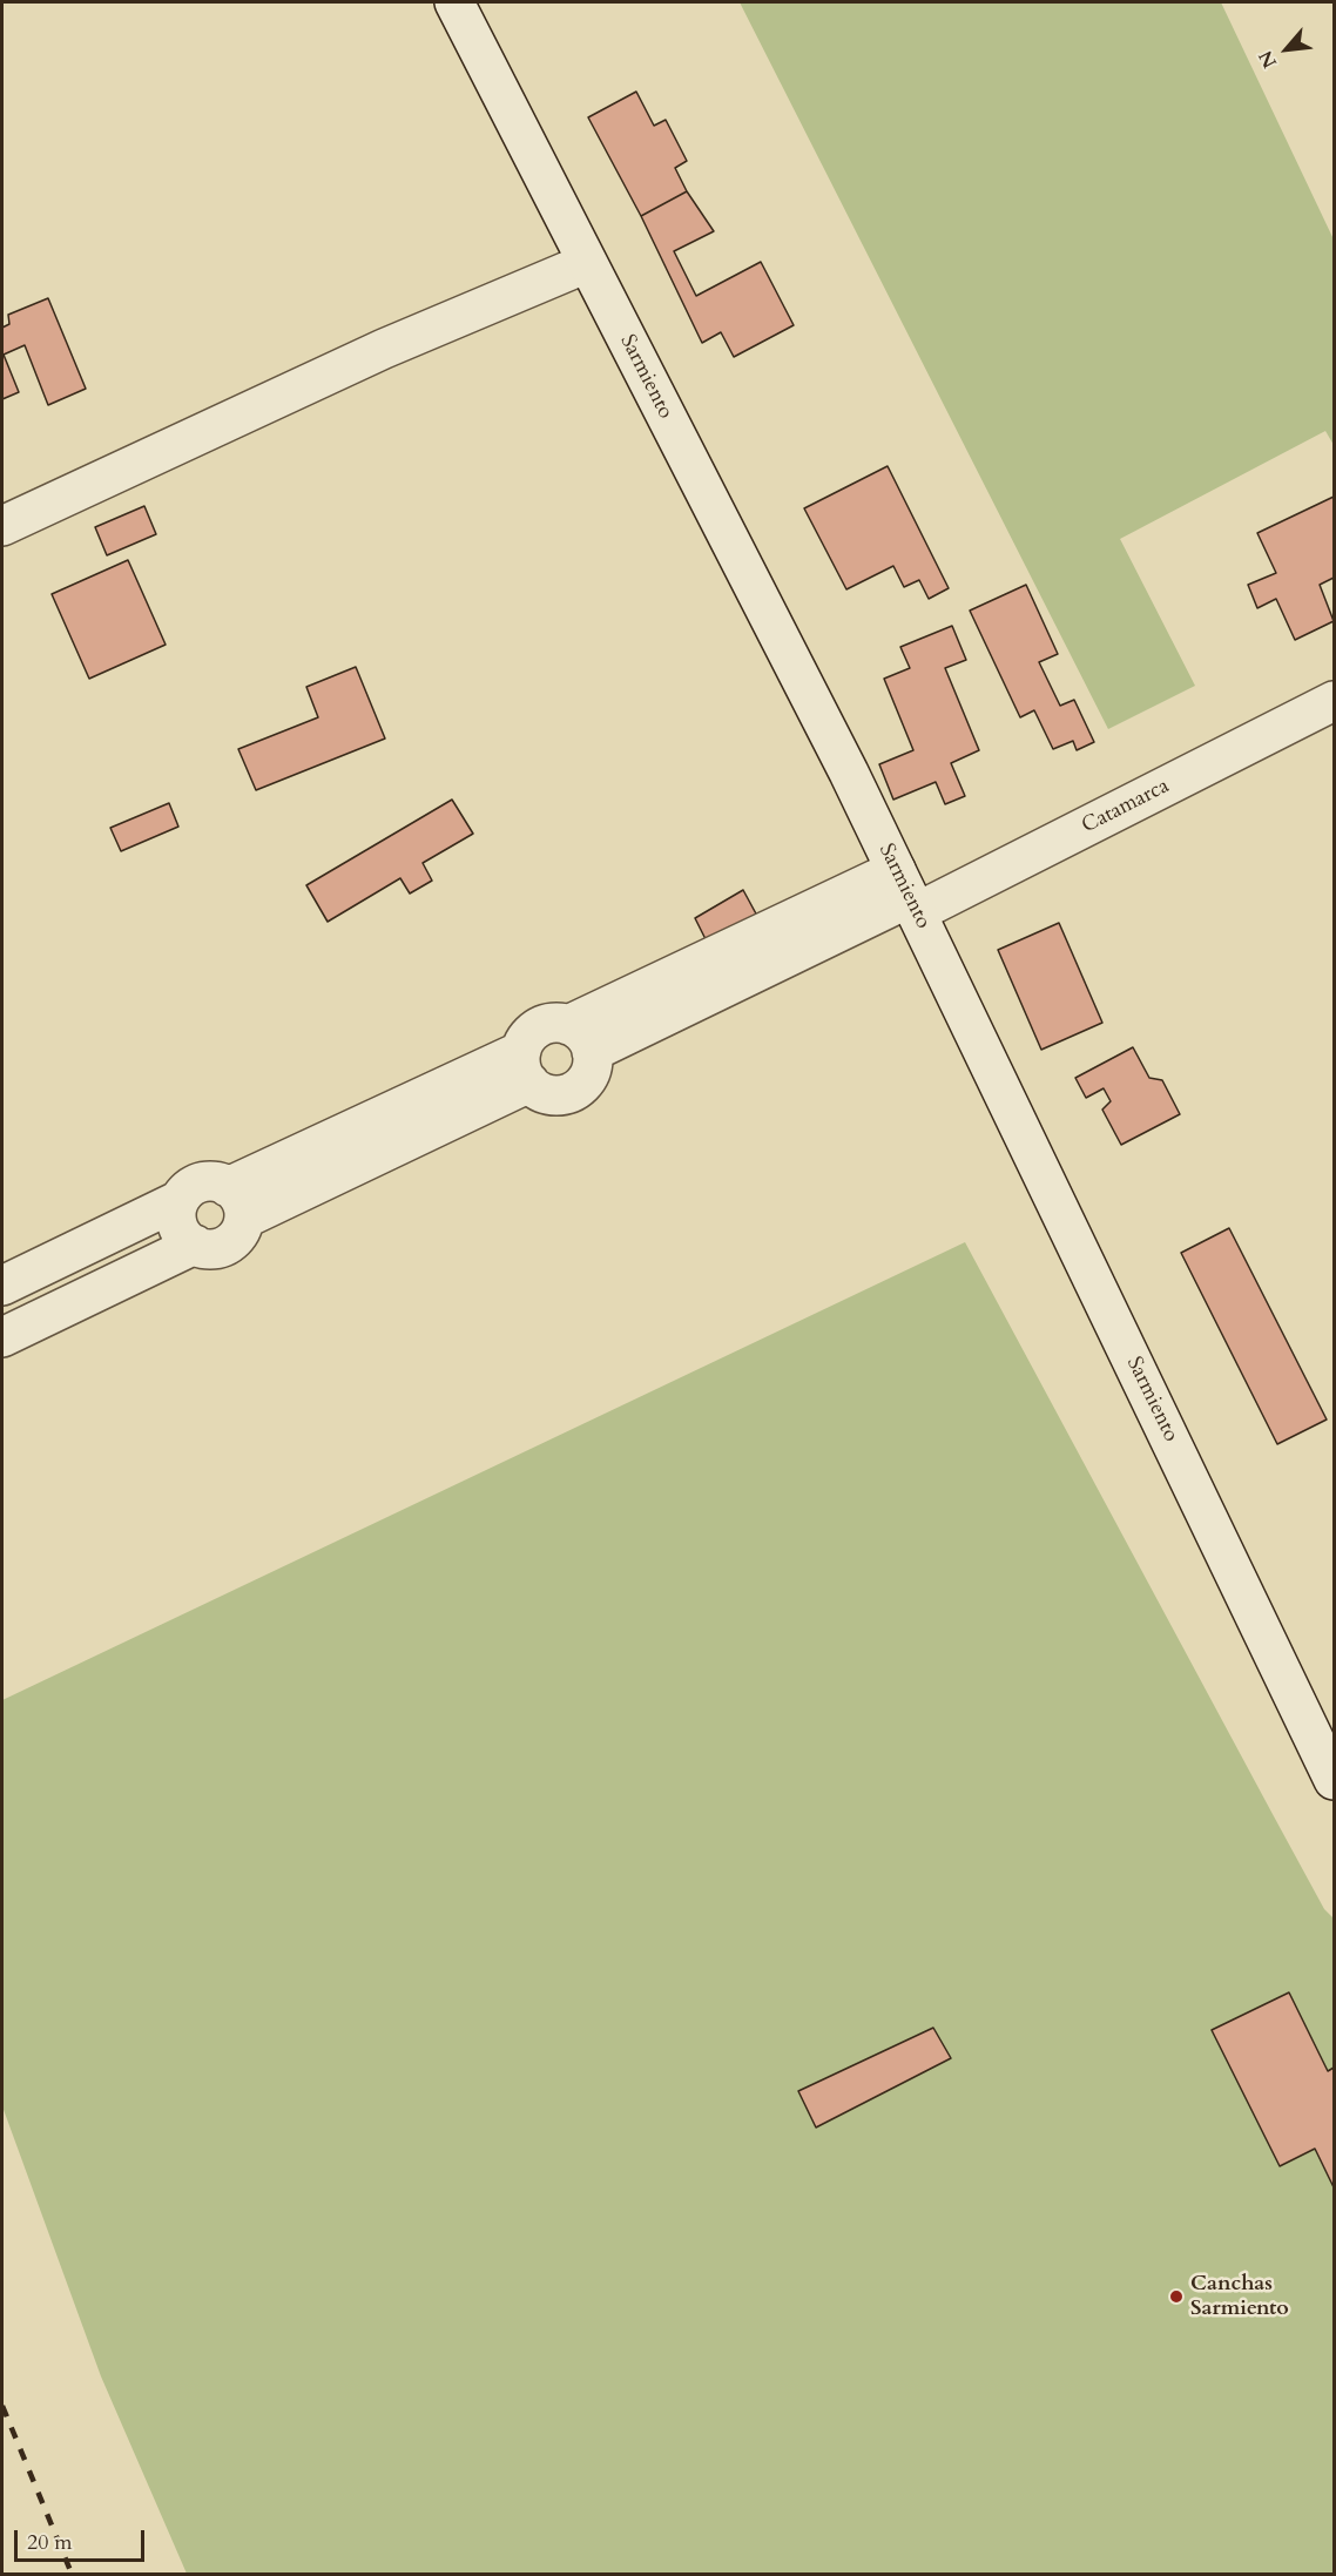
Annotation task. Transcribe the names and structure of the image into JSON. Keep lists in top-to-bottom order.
{
  "streets": {
    "street": ["Sarmiento", "Catamarca"]
  },
  "crossings": [
    ["Sarmiento", "Catamarca"]
  ],
  "places": ["Canchas Sarmiento"],
  "scale_bar": "20 m",
  "north": "bottom left"
}
